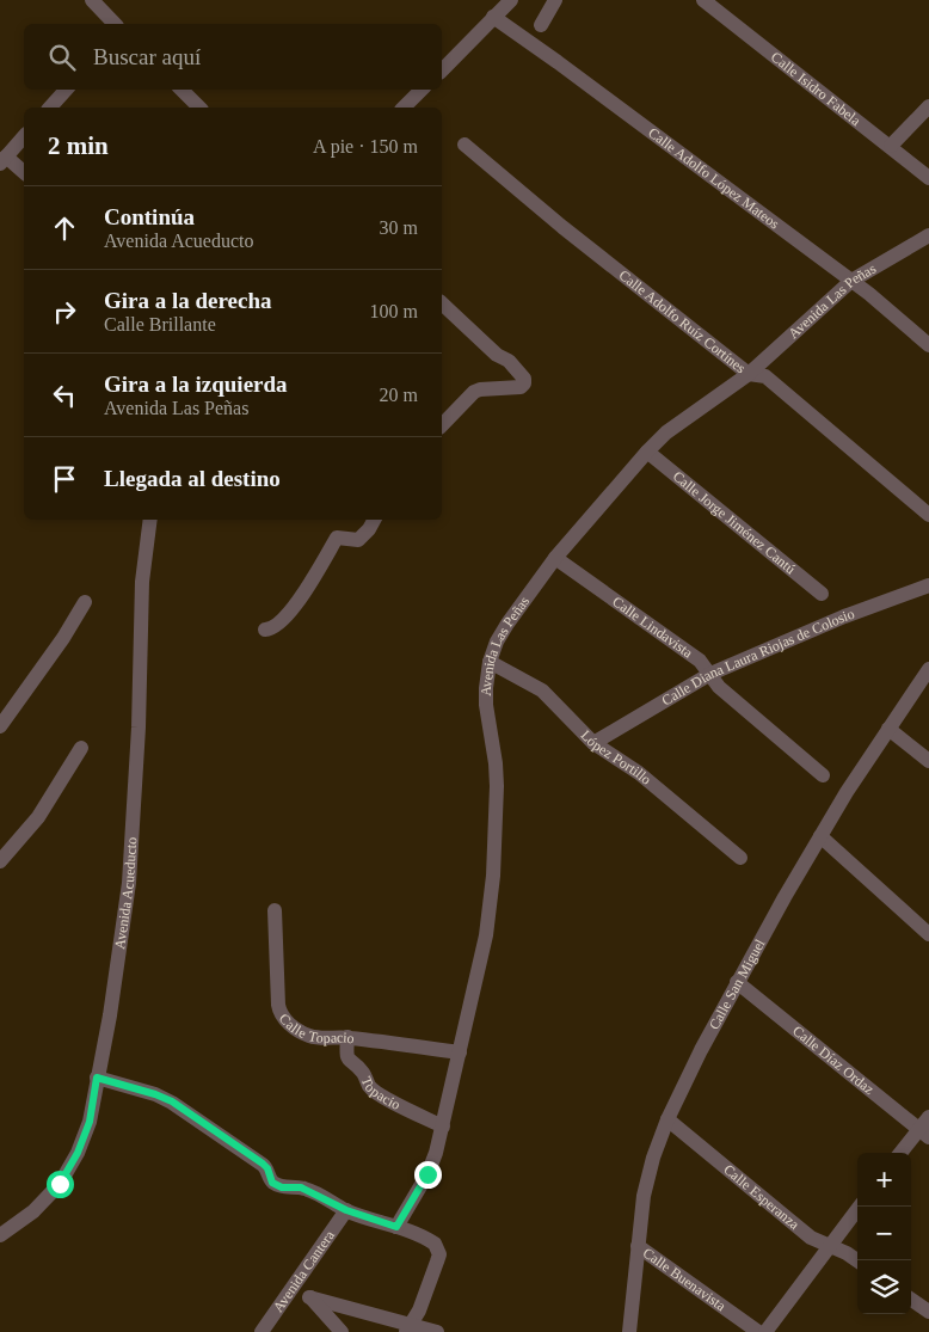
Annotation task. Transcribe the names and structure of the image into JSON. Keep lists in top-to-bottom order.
{
  "streets": {
    "street": [
      "Calle Isidro Fabela",
      "Calle Adolfo López Mateos",
      "Avenida Las Peñas",
      "Calle Adolfo Ruíz Cortínes",
      "Calle Jorge Jiménez Cantú",
      "Calle Lindavista",
      "Calle Diana Laura Riojas de Colosio",
      "López Portillo",
      "Avenida Acueducto",
      "Calle San Miguel",
      "Calle Topacio",
      "Calle Díaz Ordaz",
      "Topacio",
      "Calle Esperanza",
      "Avenida Cantera",
      "Calle Buenavista"
    ]
  },
  "crossings": [
    ["Calle Adolfo López Mateos", "Avenida Las Peñas"],
    ["Avenida Las Peñas", "Calle Adolfo Ruíz Cortínes"],
    ["Avenida Las Peñas", "Calle Jorge Jiménez Cantú"],
    ["Avenida Las Peñas", "Calle Lindavista"],
    ["Avenida Las Peñas", "López Portillo"],
    ["Avenida Las Peñas", "Calle Topacio"],
    ["Avenida Las Peñas", "Topacio"],
    ["Calle Lindavista", "Calle Diana Laura Riojas de Colosio"],
    ["Calle Diana Laura Riojas de Colosio", "López Portillo"],
    ["Calle San Miguel", "Calle Díaz Ordaz"],
    ["Calle San Miguel", "Calle Esperanza"],
    ["Calle San Miguel", "Calle Buenavista"],
    ["Calle Topacio", "Topacio"]
  ],
  "page": {
    "search": "Buscar aquí",
    "heading": ["2 min", "A pie · 150 m"],
    "list": [
      ["Continúa", "Avenida Acueducto", "30 m"],
      ["Gira a la derecha", "Calle Brillante", "100 m"],
      ["Gira a la izquierda", "Avenida Las Peñas", "20 m"],
      "Llegada al destino"
    ],
    "map_buttons": ["+", "−"]
  }
}
